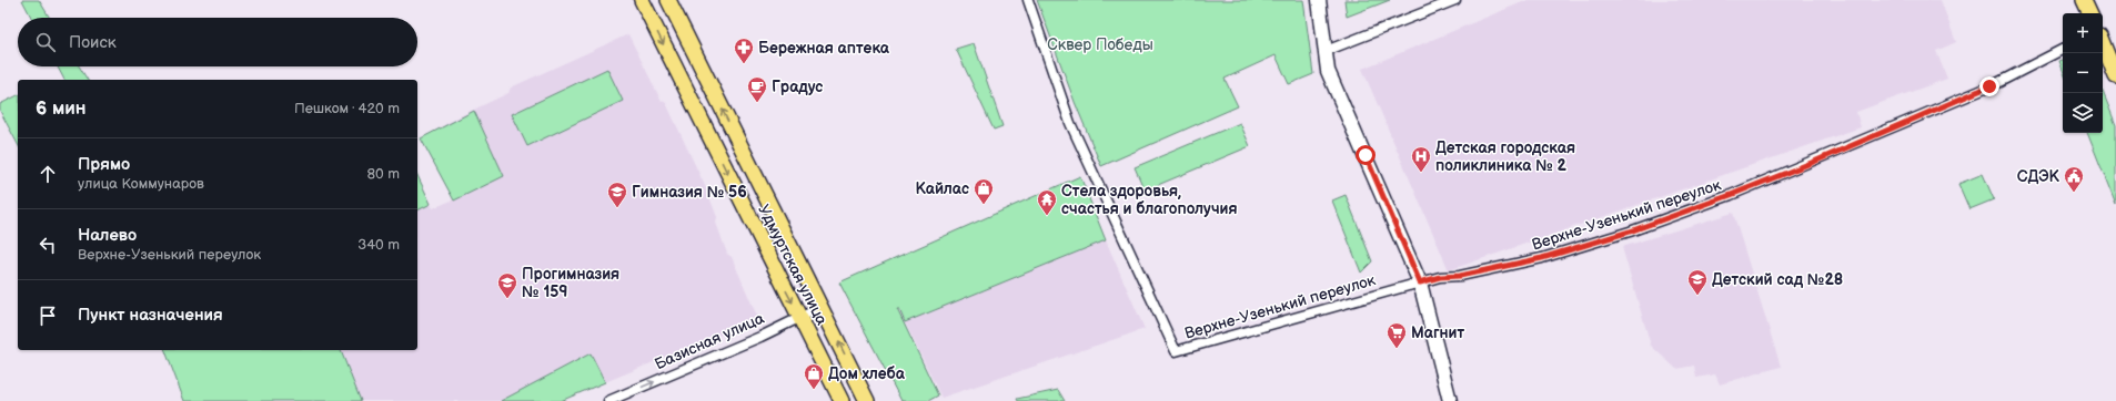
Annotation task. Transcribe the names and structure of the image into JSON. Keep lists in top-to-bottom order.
{
  "streets": {
    "main road": ["Удмуртская улица"],
    "street": ["Верхне-Узенький переулок", "Базисная улица"]
  },
  "crossings": [
    ["Удмуртская улица", "Базисная улица"]
  ],
  "one_way": ["Базисная улица"],
  "parks": ["Сквер Победы"],
  "places": {
    "pharmacy": ["Бережная аптека"],
    "cafe": ["Градус"],
    "hospital": ["Детская городская поликлиника № 2"],
    "public building": ["СДЭК"],
    "shop": ["Кайлас", "Дом хлеба"],
    "school or university": ["Гимназия № 56", "Детский сад №28", "Прогимназия № 159"],
    "temple": ["Стела здоровья, счастья и благополучия"],
    "supermarket": ["Магнит"]
  },
  "page": {
    "map_buttons": ["+", "−"],
    "search": "Поиск",
    "heading": ["6 мин", "Пешком · 420 m"],
    "list": [
      ["Прямо", "улица Коммунаров", "80 m"],
      ["Налево", "Верхне-Узенький переулок", "340 m"],
      "Пункт назначения"
    ]
  }
}
